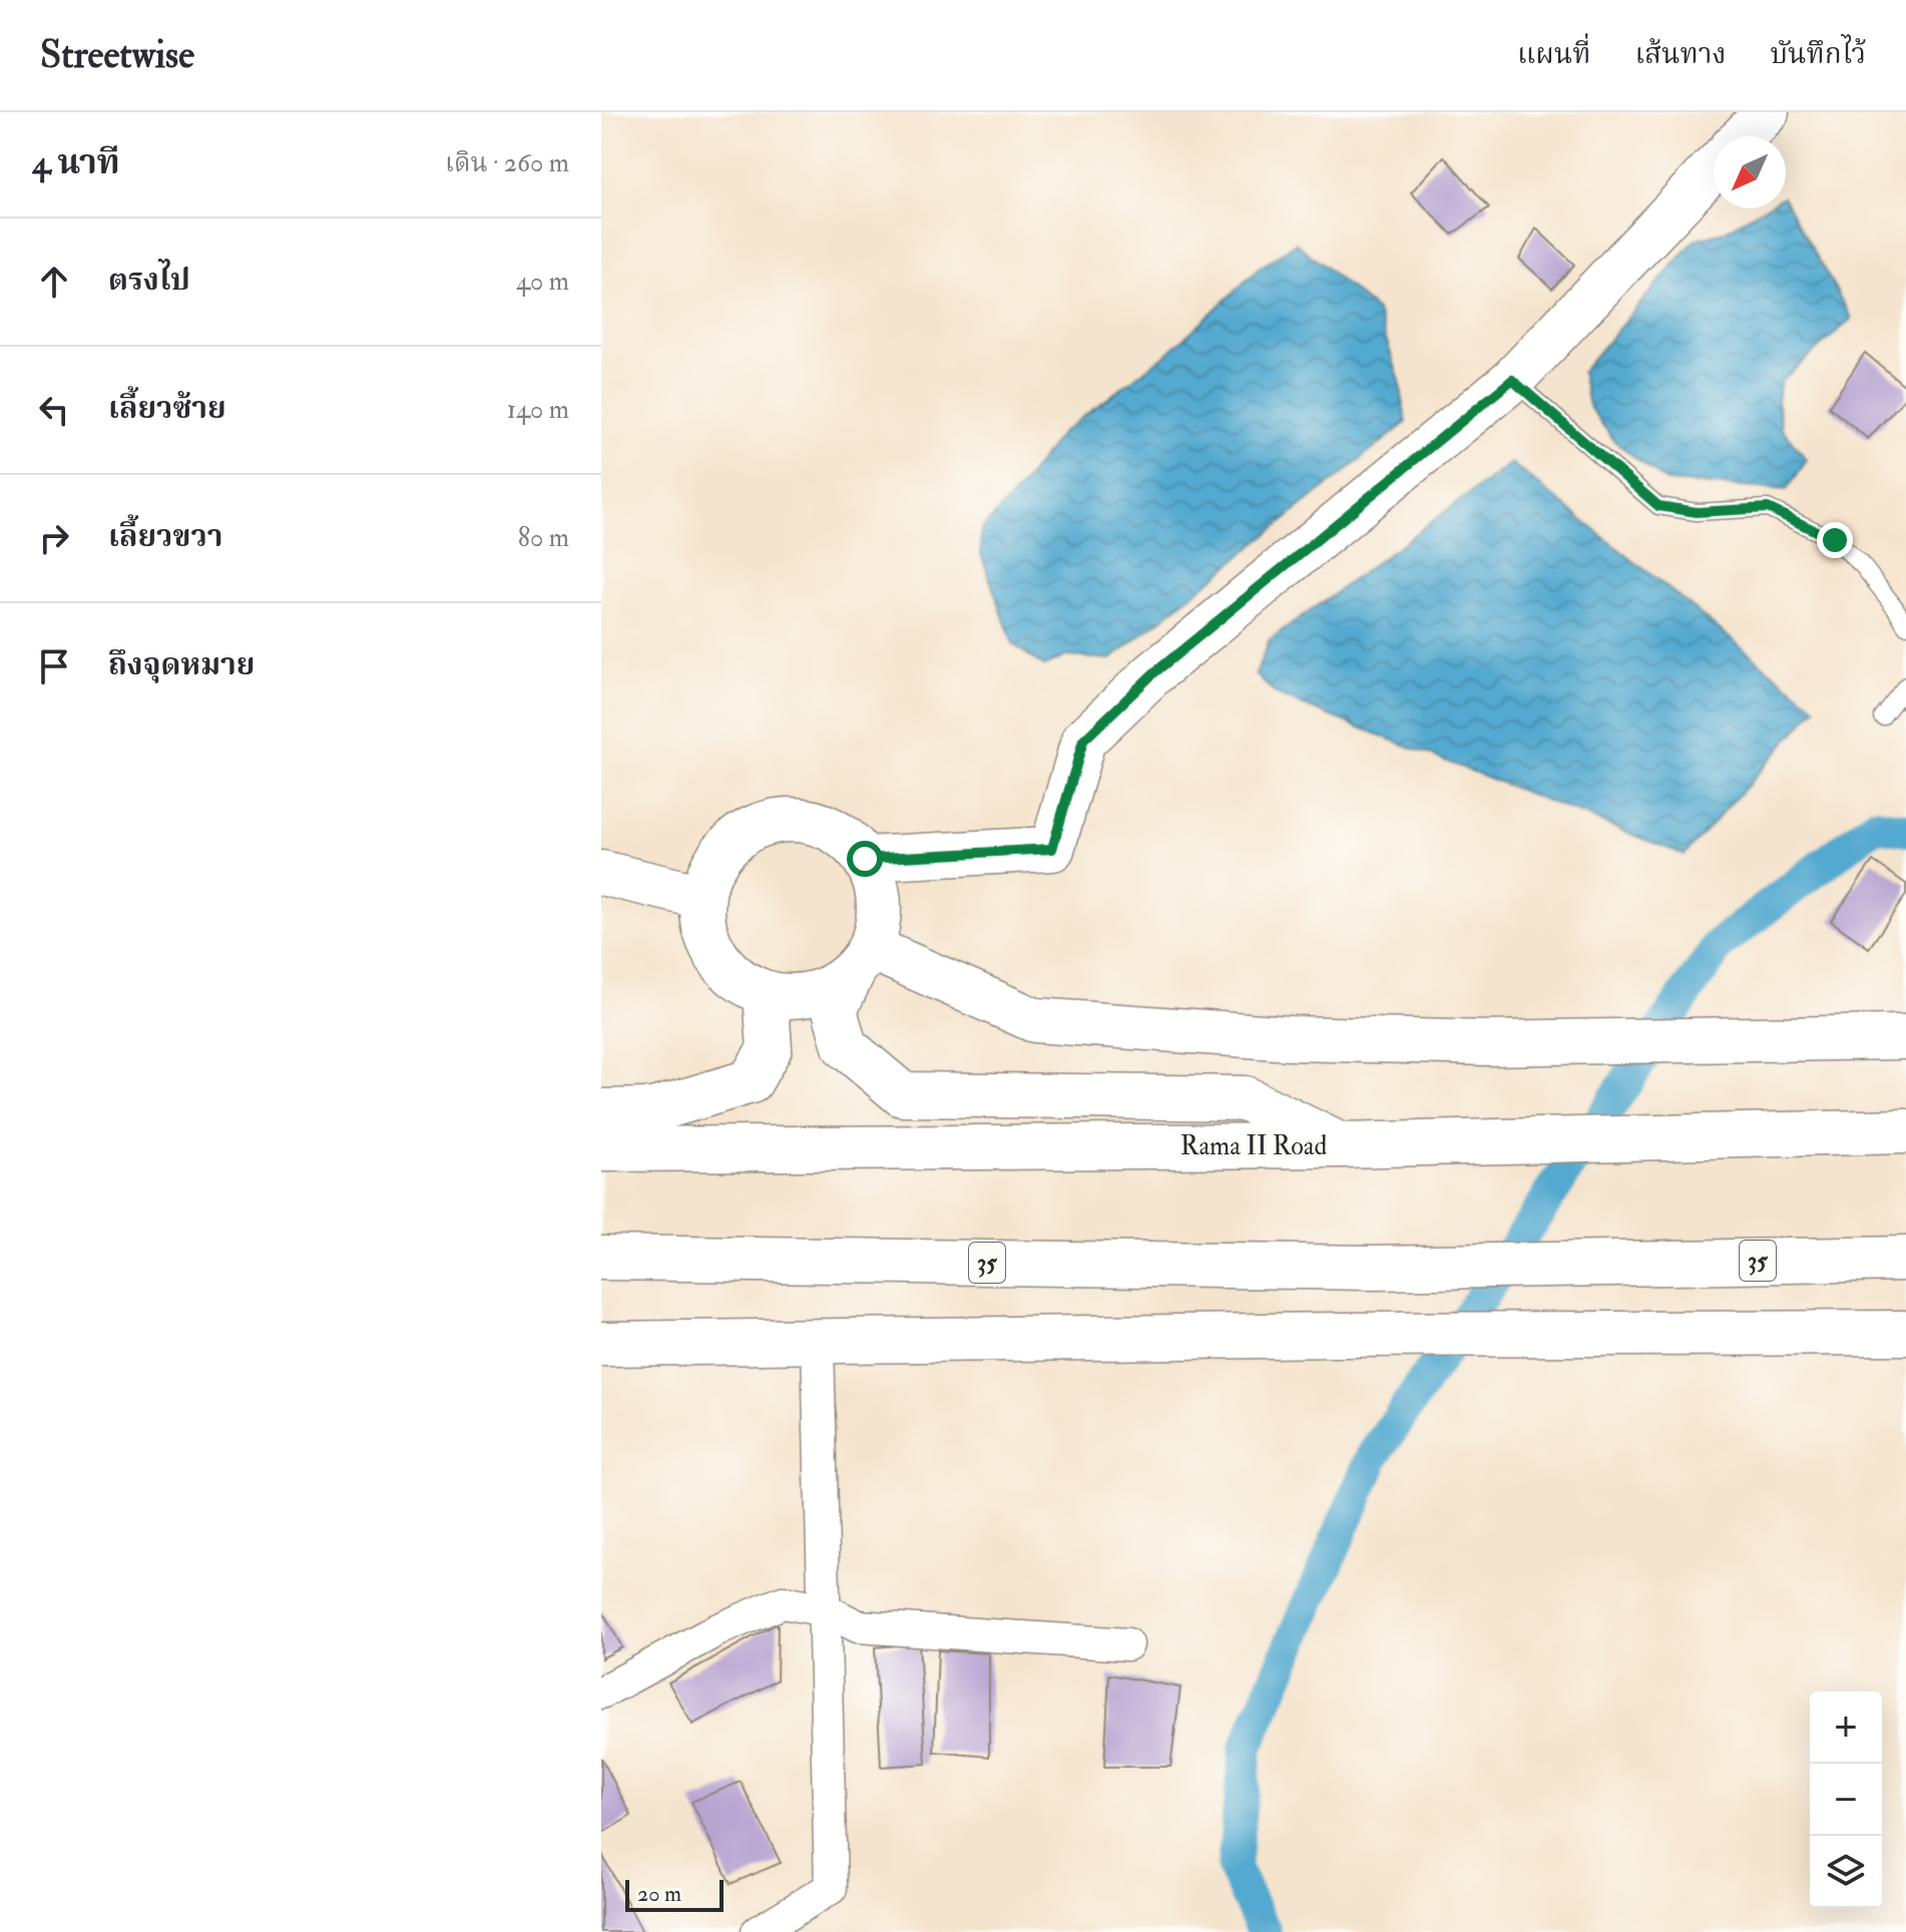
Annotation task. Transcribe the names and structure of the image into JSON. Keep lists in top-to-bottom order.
{
  "streets": {
    "main road": ["Rama II Road", "35"]
  },
  "scale_bar": "20 m",
  "north": "bottom left",
  "page": {
    "header": "Streetwise",
    "nav": ["แผนที่", "เส้นทาง", "บันทึกไว้"],
    "heading": ["4 นาที", "เดิน · 260 m"],
    "list": [
      ["ตรงไป", "40 m"],
      ["เลี้ยวซ้าย", "140 m"],
      ["เลี้ยวขวา", "80 m"],
      "ถึงจุดหมาย"
    ],
    "map_buttons": ["+", "−"],
    "scale": "20 m"
  }
}
